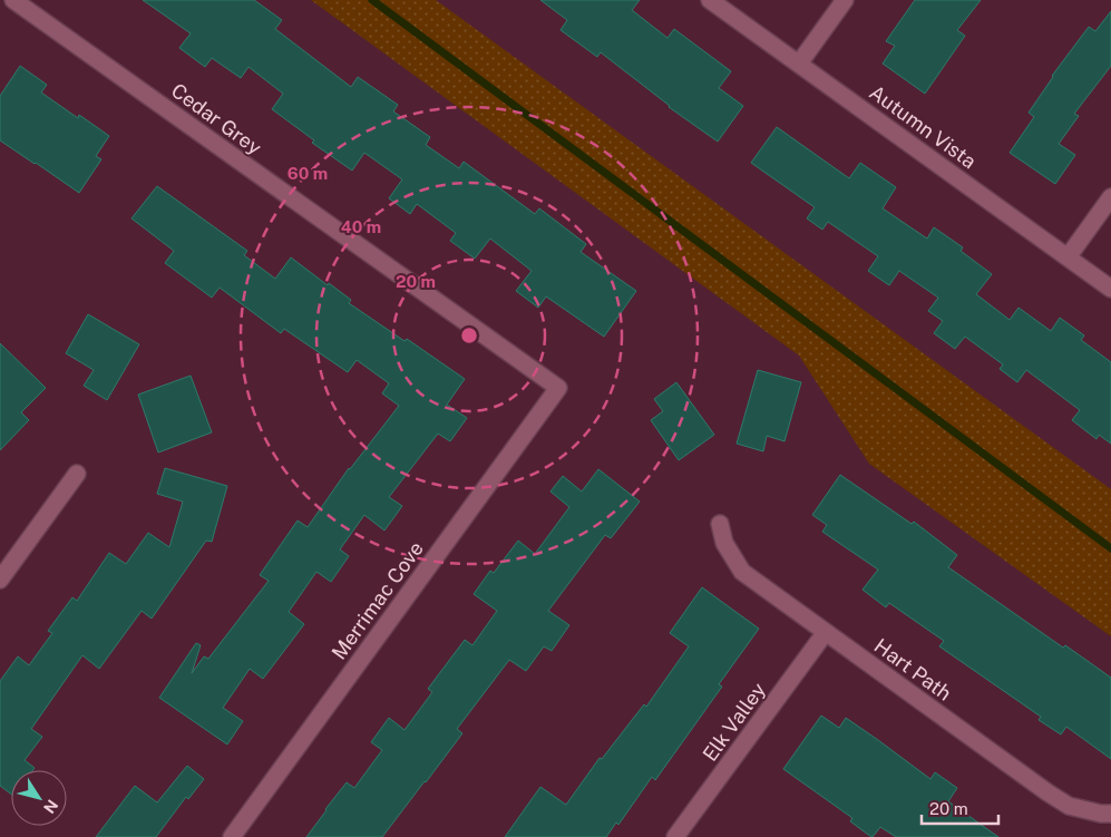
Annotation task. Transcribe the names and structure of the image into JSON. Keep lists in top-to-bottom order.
{
  "streets": {
    "street": [
      "Cedar Grey",
      "Autumn Vista",
      "Merrimac Cove",
      "Hart Path",
      "Elk Valley"
    ]
  },
  "crossings": [
    ["Cedar Grey", "Merrimac Cove"],
    ["Hart Path", "Elk Valley"]
  ],
  "scale_bar": "20 m",
  "north": "bottom right",
  "rings": ["60 m", "40 m", "20 m"]
}
